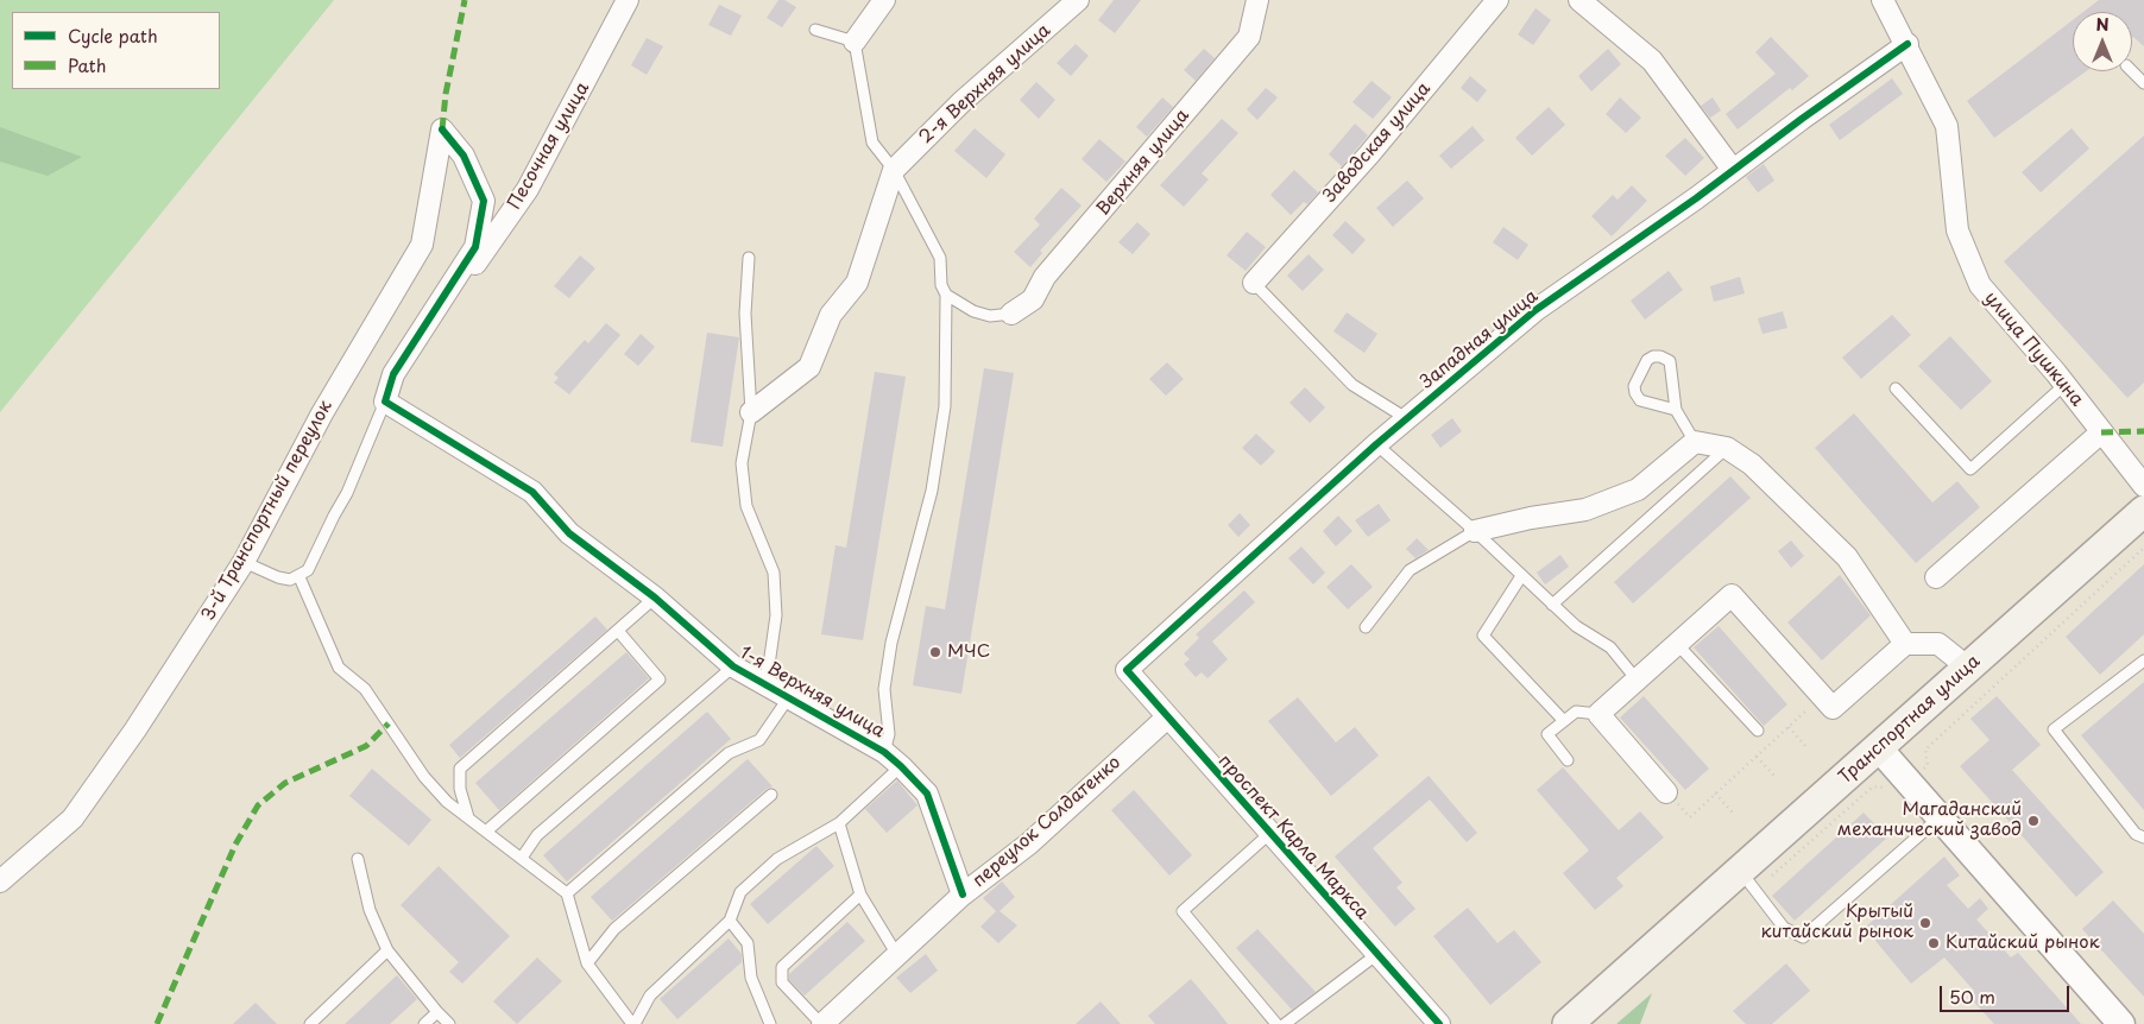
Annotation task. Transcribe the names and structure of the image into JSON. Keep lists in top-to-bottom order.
{
  "streets": {
    "main road": ["Транспортная улица"],
    "street": [
      "2-я Верхняя улица",
      "Заводская улица",
      "Песочная улица",
      "Верхняя улица",
      "Западная улица",
      "улица Пушкина",
      "3-й Транспортный переулок",
      "1-я Верхняя улица",
      "переулок Солдатенко",
      "проспект Карла Маркса"
    ]
  },
  "crossings": [
    ["Песочная улица", "3-й Транспортный переулок"],
    ["Западная улица", "улица Пушкина"],
    ["Западная улица", "проспект Карла Маркса"],
    ["1-я Верхняя улица", "переулок Солдатенко"],
    ["переулок Солдатенко", "проспект Карла Маркса"]
  ],
  "places": [
    "МЧС",
    "Магаданский механический завод",
    "Крытый китайский рынок",
    "Китайский рынок"
  ],
  "legend": ["Cycle path", "Path"],
  "scale_bar": "50 m",
  "north": "top"
}
